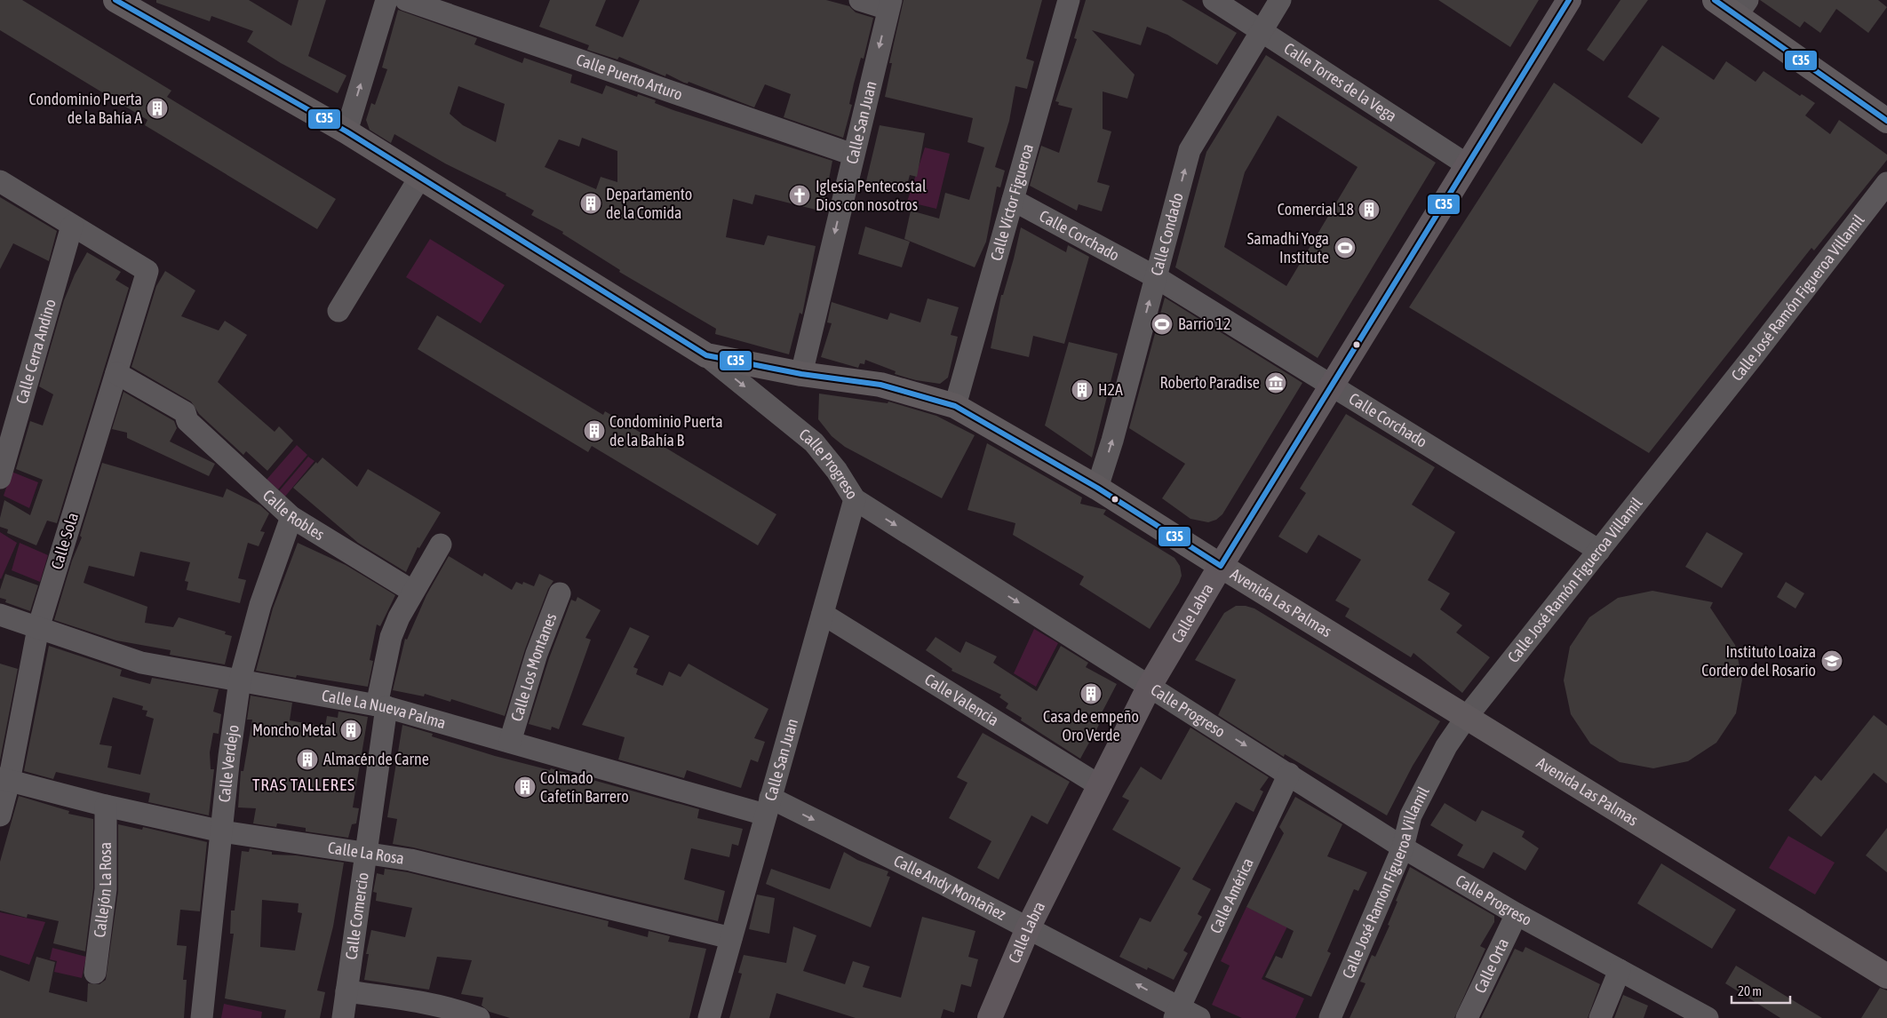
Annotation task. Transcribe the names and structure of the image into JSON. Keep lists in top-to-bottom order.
{
  "streets": {
    "main road": ["Calle Labra"],
    "street": [
      "Calle Puerto Arturo",
      "Calle Torres de la Vega",
      "Calle San Juan",
      "Calle Víctor Figueroa",
      "Calle Condado",
      "Calle Corchado",
      "Calle José Ramón Figueroa Villamil",
      "Calle Cerra Andino",
      "Calle Progreso",
      "Calle Robles",
      "Calle Sola",
      "Avenida Las Palmas",
      "Calle Los Montanes",
      "Calle Valencia",
      "Calle La Nueva Palma",
      "Calle Verdejo",
      "Calle La Rosa",
      "Calle Andy Montañez",
      "Callejón La Rosa",
      "Calle América",
      "Calle Comercio",
      "Calle Orta"
    ]
  },
  "crossings": [
    ["Calle Puerto Arturo", "Calle San Juan"],
    ["Calle Torres de la Vega", "Calle Condado"],
    ["Calle Torres de la Vega", "Calle Labra"],
    ["Calle San Juan", "Calle Progreso"],
    ["Calle San Juan", "Avenida Las Palmas"],
    ["Calle San Juan", "Calle Valencia"],
    ["Calle San Juan", "Calle La Nueva Palma"],
    ["Calle San Juan", "Calle La Rosa"],
    ["Calle San Juan", "Calle Andy Montañez"],
    ["Calle Víctor Figueroa", "Calle Corchado"],
    ["Calle Víctor Figueroa", "Avenida Las Palmas"],
    ["Calle Condado", "Calle Corchado"],
    ["Calle Condado", "Avenida Las Palmas"],
    ["Calle Corchado", "Calle José Ramón Figueroa Villamil"],
    ["Calle Corchado", "Calle Labra"],
    ["Calle José Ramón Figueroa Villamil", "Calle Progreso"],
    ["Calle José Ramón Figueroa Villamil", "Avenida Las Palmas"],
    ["Calle Cerra Andino", "Calle Sola"],
    ["Calle Progreso", "Avenida Las Palmas"],
    ["Calle Progreso", "Calle Labra"],
    ["Calle Progreso", "Calle América"],
    ["Calle Progreso", "Calle Orta"],
    ["Calle Robles", "Calle Sola"],
    ["Calle Robles", "Calle Verdejo"],
    ["Calle Robles", "Calle Comercio"],
    ["Calle Sola", "Calle La Nueva Palma"],
    ["Calle Sola", "Calle La Rosa"],
    ["Avenida Las Palmas", "Calle Labra"],
    ["Calle Labra", "Calle Valencia"],
    ["Calle Labra", "Calle Andy Montañez"],
    ["Calle Los Montanes", "Calle La Nueva Palma"],
    ["Calle La Nueva Palma", "Calle Verdejo"],
    ["Calle La Nueva Palma", "Calle Andy Montañez"],
    ["Calle La Nueva Palma", "Calle Comercio"],
    ["Calle Verdejo", "Calle La Rosa"],
    ["Calle La Rosa", "Callejón La Rosa"],
    ["Calle La Rosa", "Calle Comercio"],
    ["Calle Andy Montañez", "Calle América"]
  ],
  "one_way": ["Calle San Juan", "Calle Condado", "Calle Progreso"],
  "districts": ["TRAS TALLERES"],
  "places": {
    "building": [
      "Condominio Puerta de la Bahía A",
      "Departamento de la Comida",
      "Comercial 18",
      "H2A",
      "Condominio Puerta de la Bahía B",
      "Casa de empeño Oro Verde",
      "Moncho Metal",
      "Almacén de Carne",
      "Colmado Cafetín Barrero"
    ],
    "church": ["Iglesia Pentecostal Dios con nosotros"],
    "sports": ["Samadhi Yoga Institute", "Barrio 12"],
    "museum": ["Roberto Paradise"],
    "school or university": ["Instituto Loaiza Cordero del Rosario"]
  },
  "lines": ["transit line C35"],
  "scale_bar": "20 m"
}
